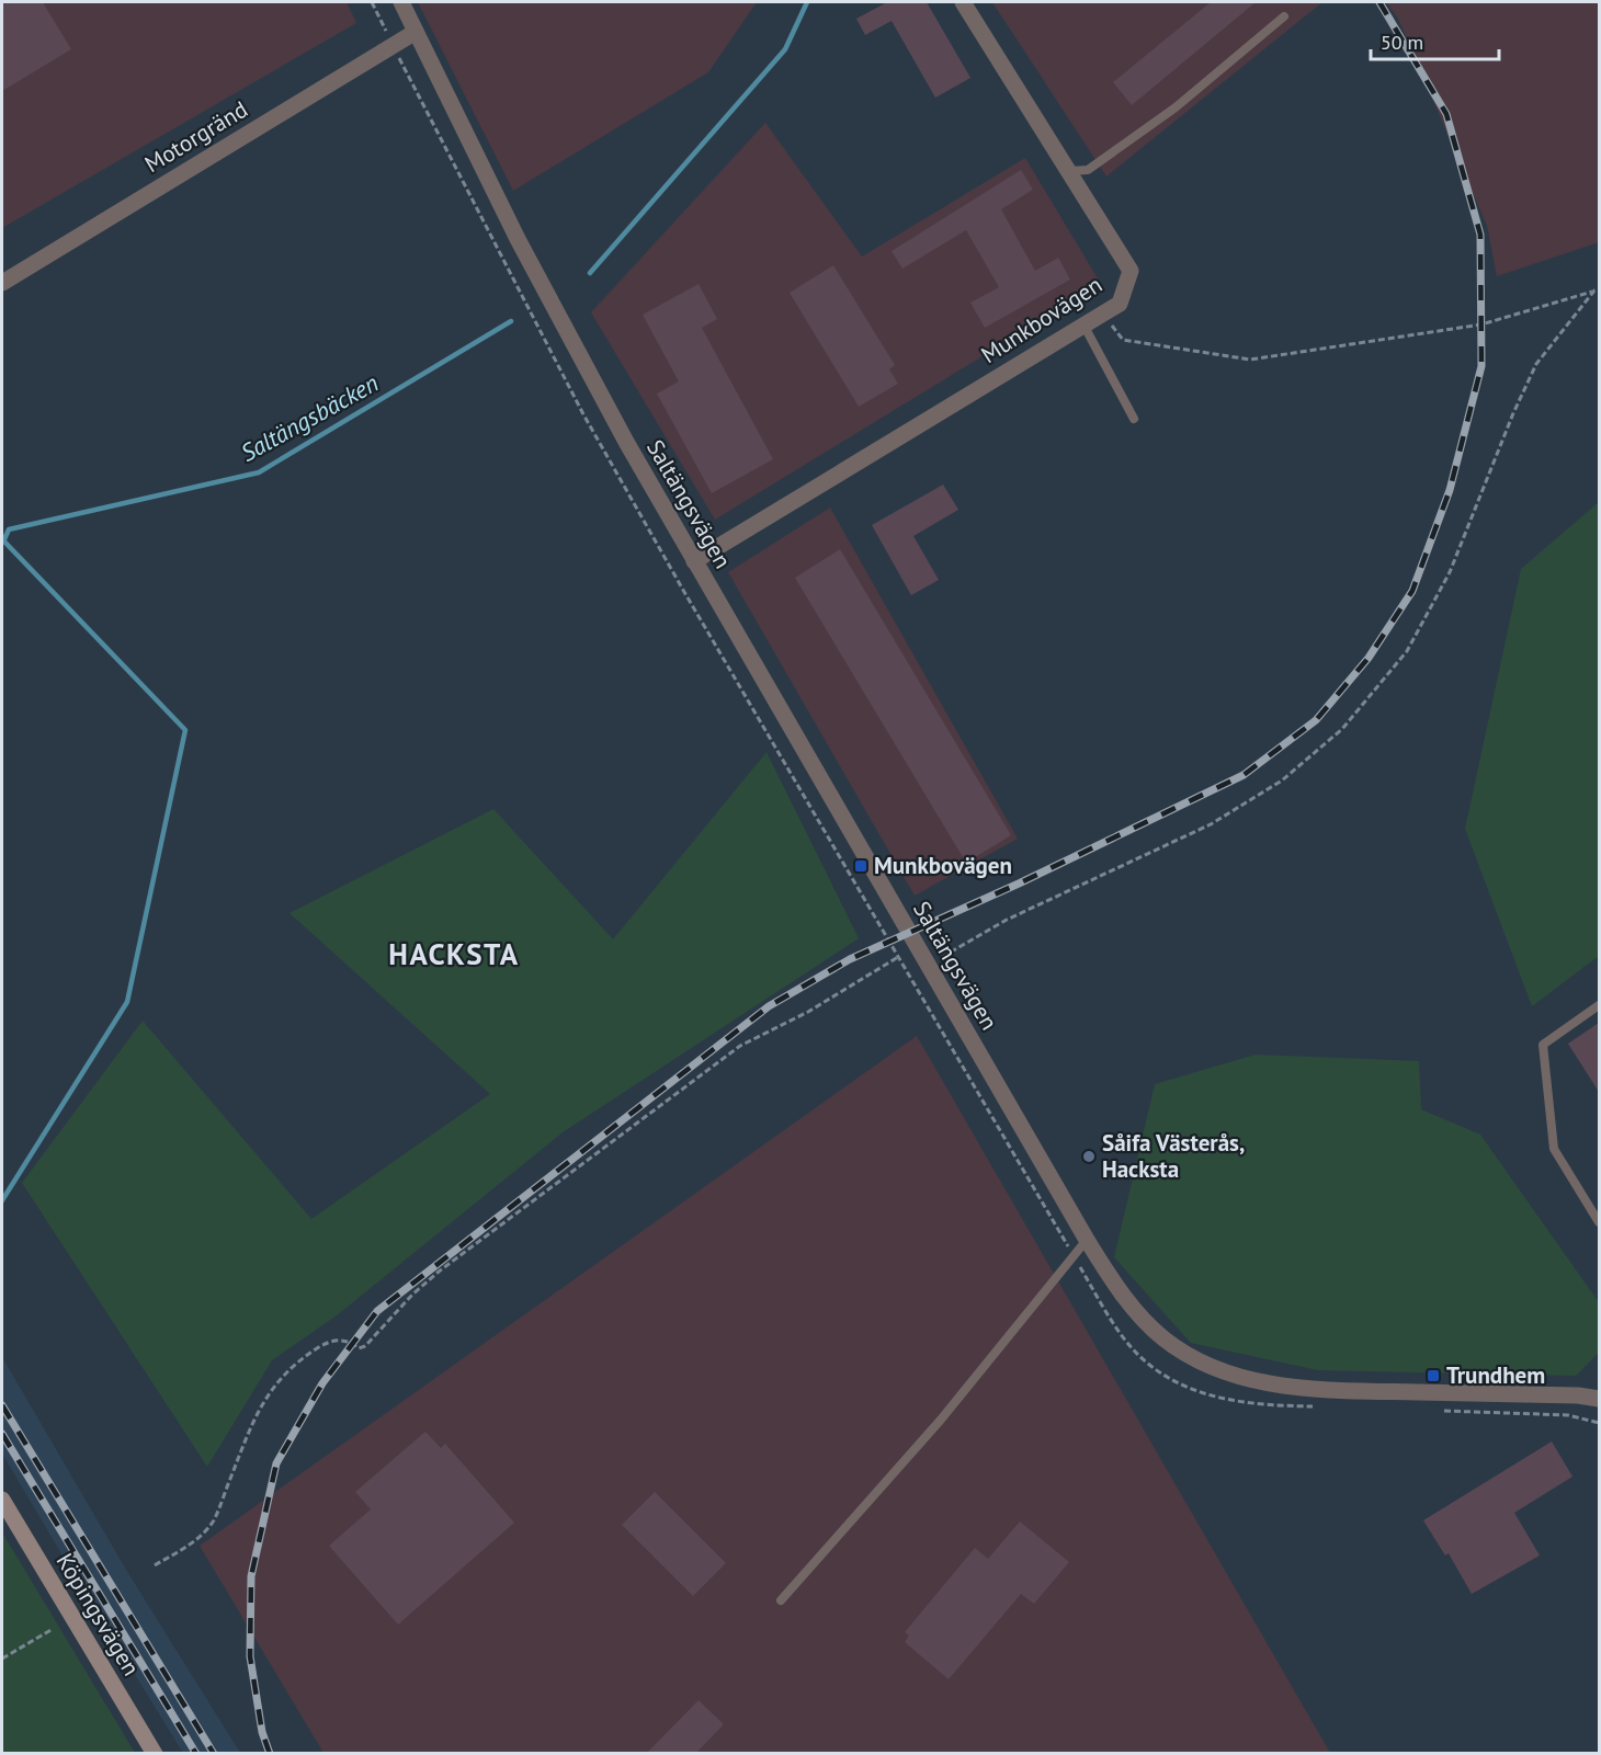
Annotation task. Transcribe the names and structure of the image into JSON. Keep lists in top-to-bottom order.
{
  "streets": {
    "main road": ["Köpingsvägen"],
    "street": ["Motorgränd", "Munkbovägen", "Saltängsvägen"]
  },
  "crossings": [
    ["Motorgränd", "Saltängsvägen"],
    ["Munkbovägen", "Saltängsvägen"]
  ],
  "districts": ["HACKSTA"],
  "water": ["Saltängsbäcken"],
  "places": {
    "transit": ["Munkbovägen", "Trundhem"],
    "other": ["Såifa Västerås, Hacksta"]
  },
  "scale_bar": "50 m"
}
